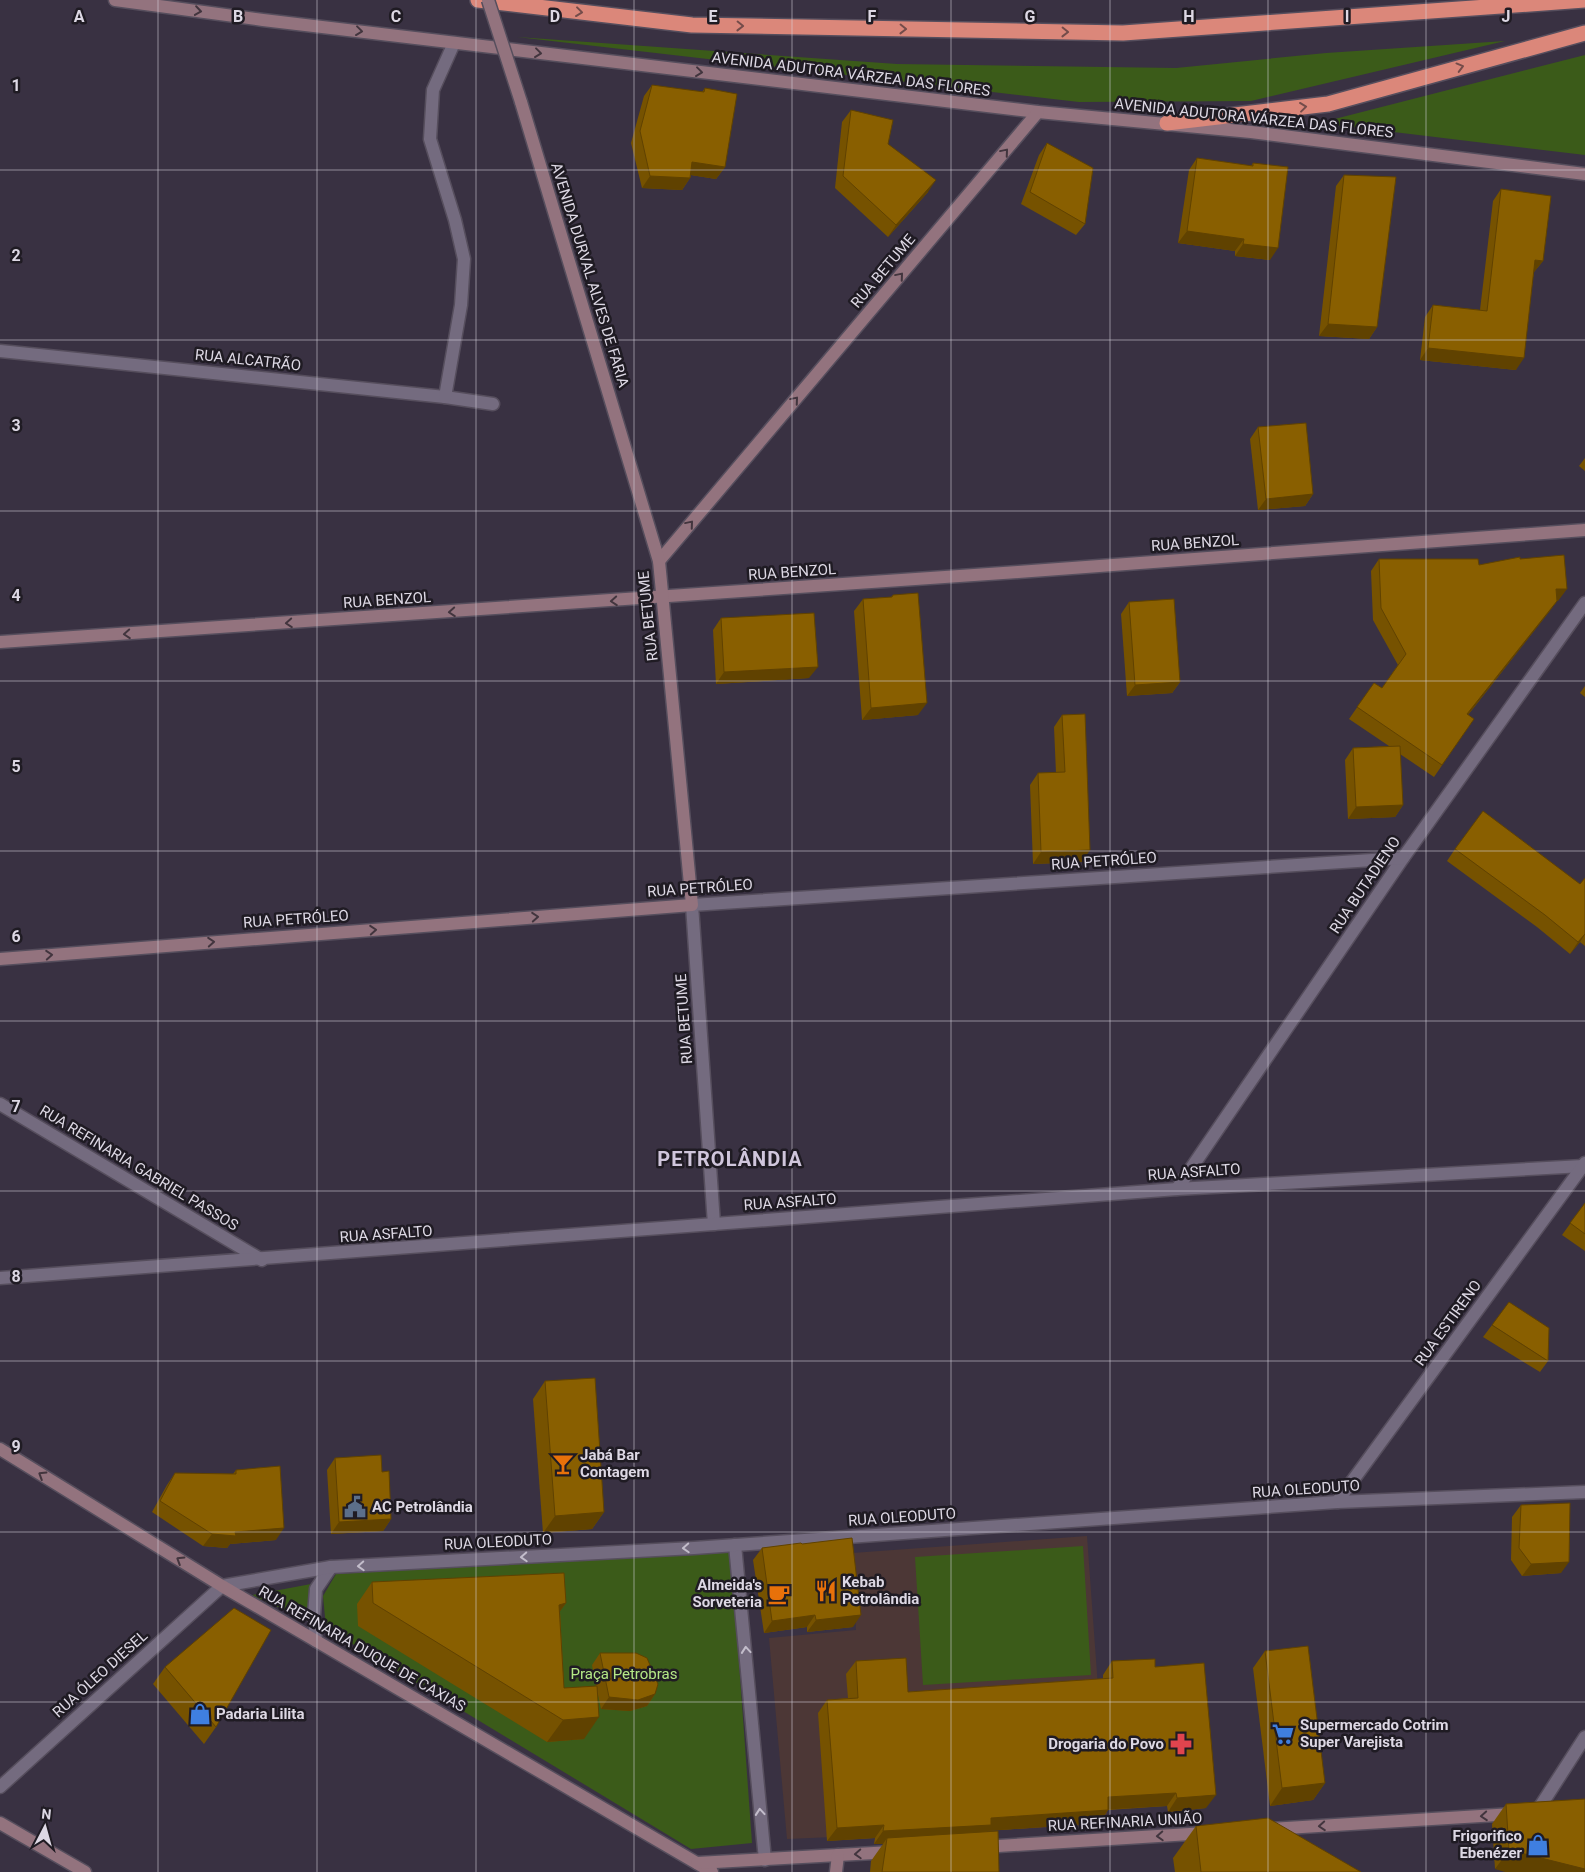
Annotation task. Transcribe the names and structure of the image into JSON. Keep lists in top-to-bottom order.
{
  "streets": {
    "street": [
      "AVENIDA ADUTORA VÁRZEA DAS FLORES",
      "RUA BETUME",
      "AVENIDA DURVAL ALVES DE FARIA",
      "RUA ALCATRÃO",
      "RUA BENZOL",
      "RUA PETRÓLEO",
      "RUA BUTADIENO",
      "RUA REFINARIA GABRIEL PASSOS",
      "RUA ASFALTO",
      "RUA ESTIRENO",
      "RUA OLEODUTO",
      "RUA REFINARIA DUQUE DE CAXIAS",
      "RUA ÓLEO DIESEL",
      "RUA REFINARIA UNIÃO"
    ]
  },
  "crossings": [
    ["AVENIDA ADUTORA VÁRZEA DAS FLORES", "RUA BETUME"],
    ["RUA BETUME", "AVENIDA DURVAL ALVES DE FARIA"],
    ["RUA BETUME", "RUA BENZOL"],
    ["RUA BETUME", "RUA PETRÓLEO"],
    ["RUA BETUME", "RUA ASFALTO"],
    ["RUA PETRÓLEO", "RUA BUTADIENO"],
    ["RUA BUTADIENO", "RUA ASFALTO"],
    ["RUA REFINARIA GABRIEL PASSOS", "RUA ASFALTO"],
    ["RUA ASFALTO", "RUA ESTIRENO"],
    ["RUA ESTIRENO", "RUA OLEODUTO"],
    ["RUA OLEODUTO", "RUA REFINARIA DUQUE DE CAXIAS"],
    ["RUA OLEODUTO", "RUA ÓLEO DIESEL"],
    ["RUA REFINARIA DUQUE DE CAXIAS", "RUA ÓLEO DIESEL"]
  ],
  "one_way": [
    "AVENIDA ADUTORA VÁRZEA DAS FLORES",
    "RUA BETUME",
    "RUA BENZOL",
    "RUA PETRÓLEO",
    "RUA REFINARIA UNIÃO"
  ],
  "districts": ["PETROLÂNDIA"],
  "parks": ["Praça Petrobras"],
  "places": {
    "bar": ["Jabá Bar Contagem"],
    "public building": ["AC Petrolândia"],
    "restaurant": ["Kebab Petrolândia"],
    "cafe": ["Almeida's Sorveteria"],
    "shop": ["Padaria Lilita", "Frigorifico Ebenézer"],
    "supermarket": ["Supermercado Cotrim Super Varejista"],
    "pharmacy": ["Drogaria do Povo"]
  },
  "north": "top",
  "grid": {
    "columns": [
      "A",
      "B",
      "C",
      "D",
      "E",
      "F",
      "G",
      "H",
      "I",
      "J"
    ],
    "rows": [
      "1",
      "2",
      "3",
      "4",
      "5",
      "6",
      "7",
      "8",
      "9"
    ]
  }
}
